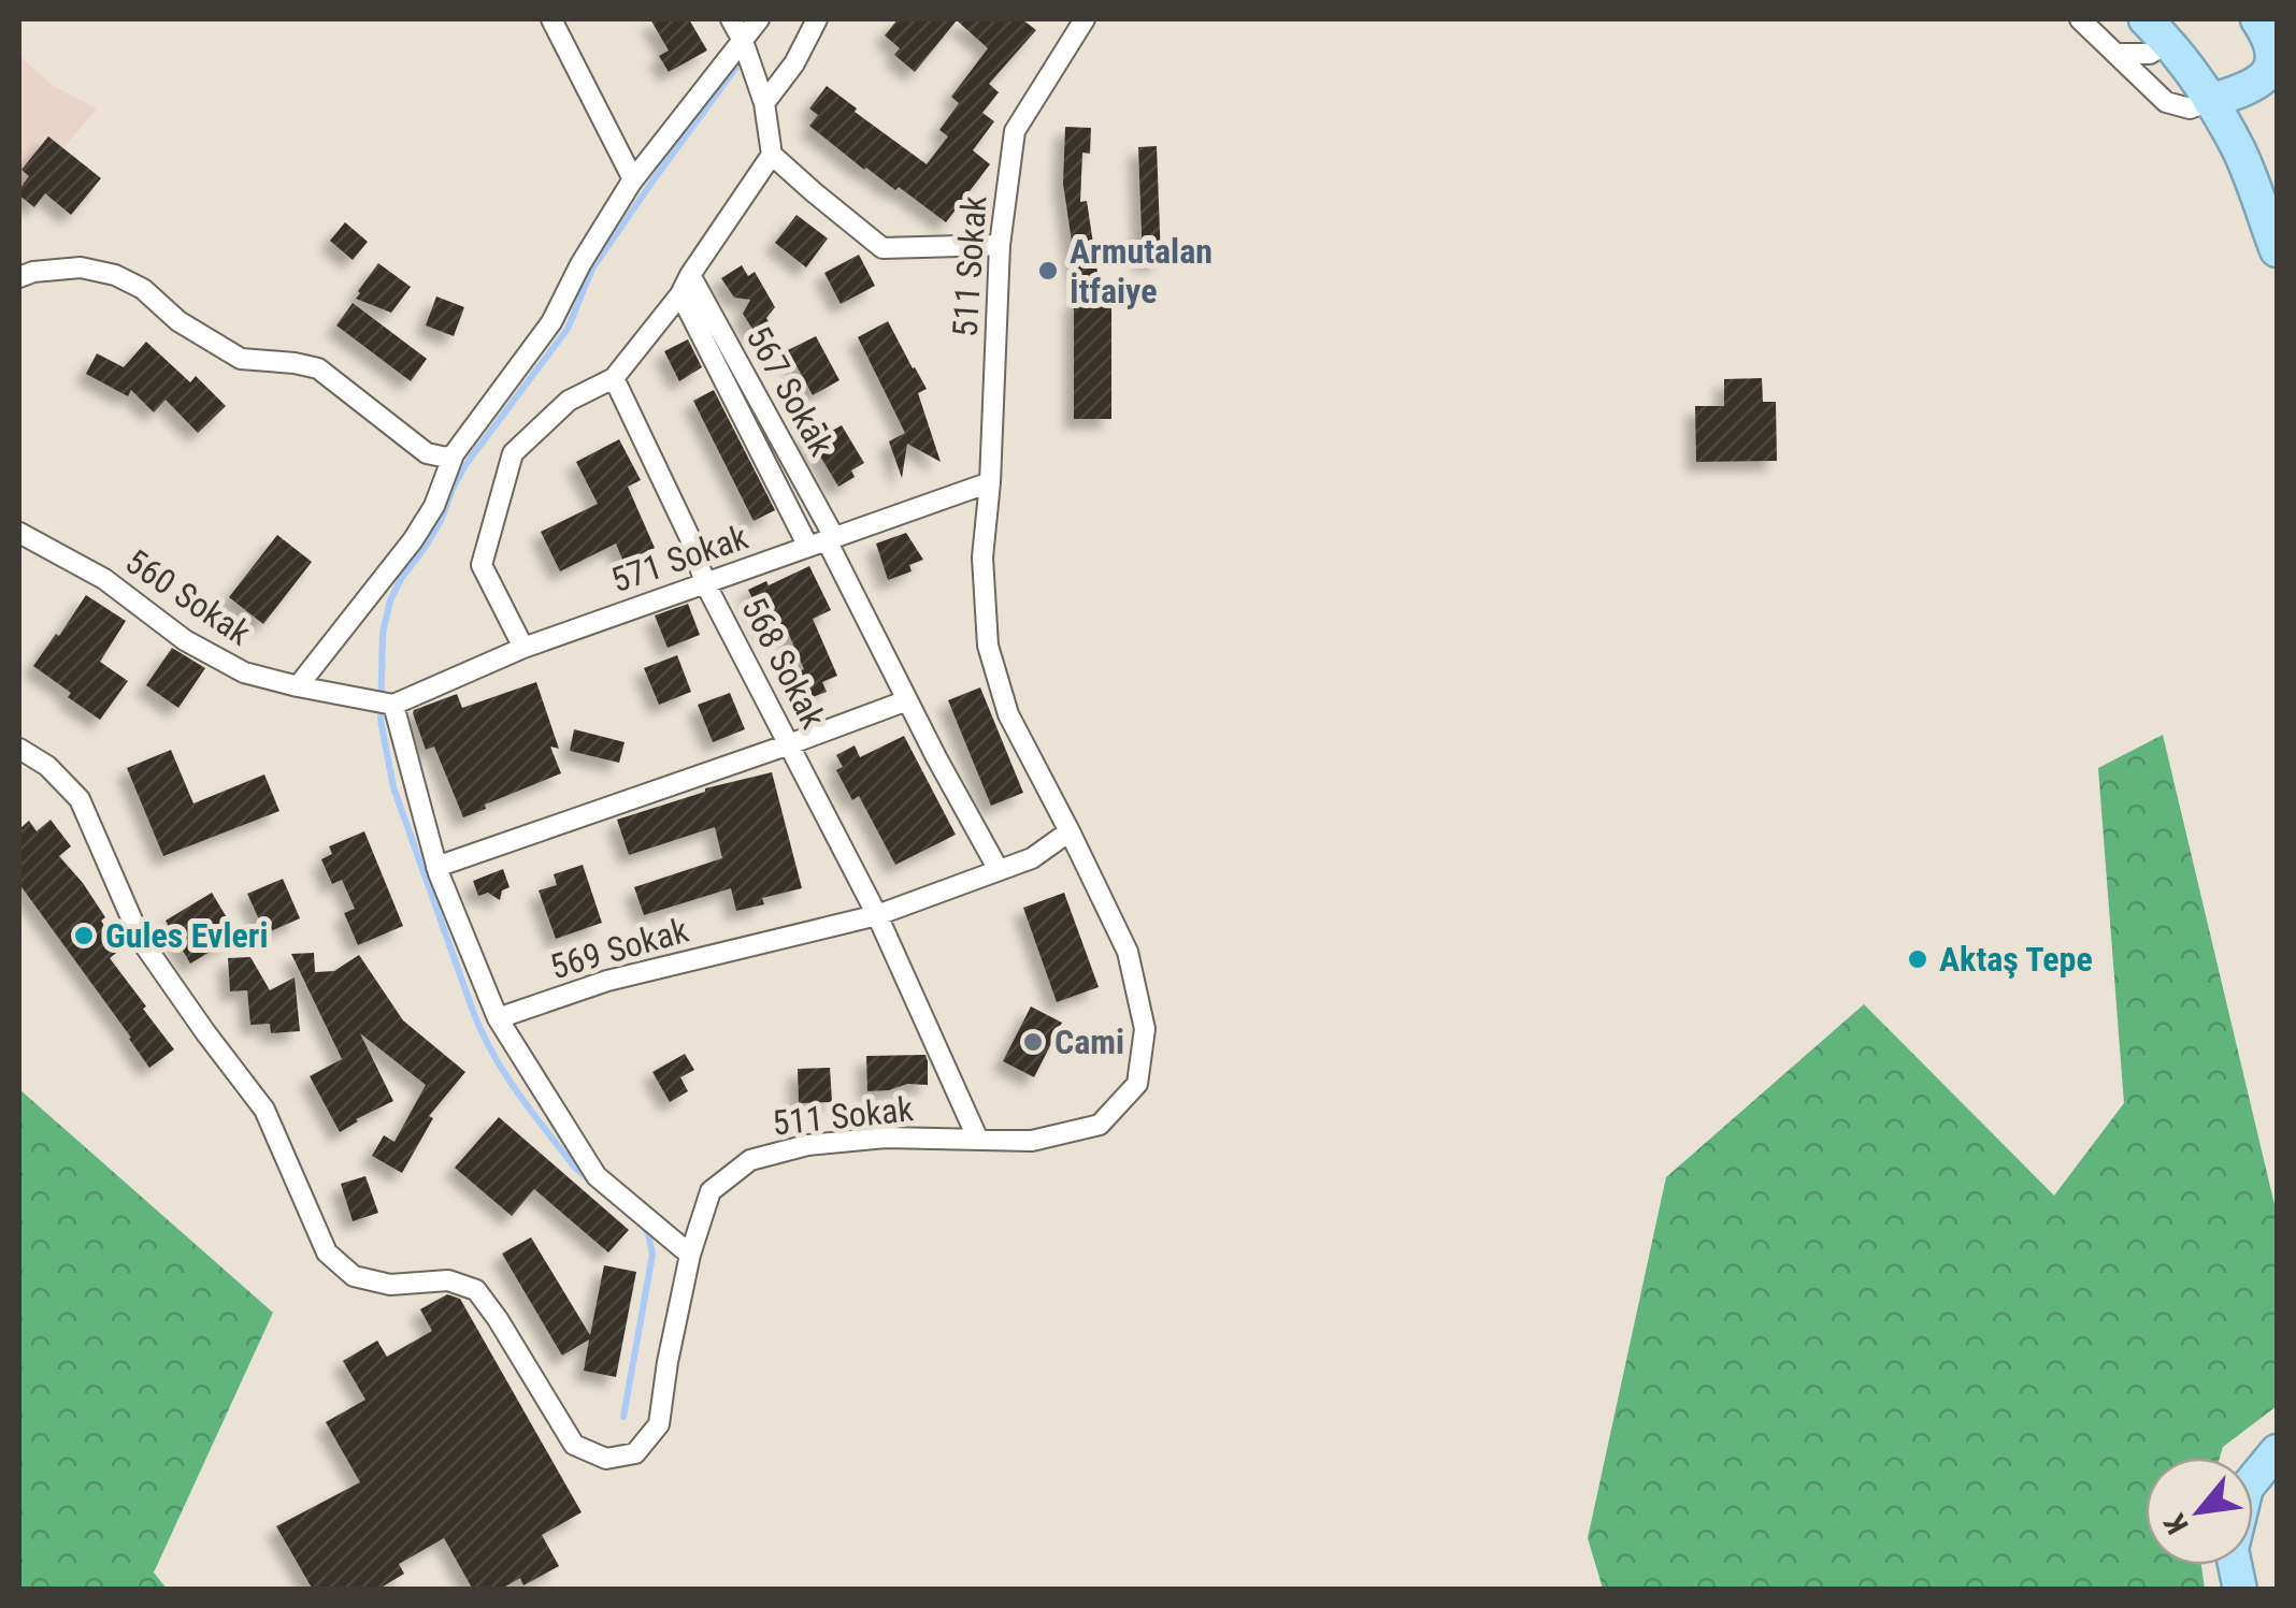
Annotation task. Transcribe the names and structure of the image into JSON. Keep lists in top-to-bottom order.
{
  "streets": {
    "street": [
      "511 Sokak",
      "567 Sokak",
      "571 Sokak",
      "560 Sokak",
      "568 Sokak",
      "569 Sokak"
    ]
  },
  "crossings": [
    ["511 Sokak", "571 Sokak"],
    ["511 Sokak", "568 Sokak"],
    ["511 Sokak", "569 Sokak"],
    ["567 Sokak", "571 Sokak"],
    ["571 Sokak", "560 Sokak"],
    ["571 Sokak", "568 Sokak"],
    ["568 Sokak", "569 Sokak"]
  ],
  "places": [
    "Armutalan İtfaiye",
    "Gules Evleri",
    "Aktaş Tepe",
    "Cami"
  ],
  "north": "bottom left"
}
